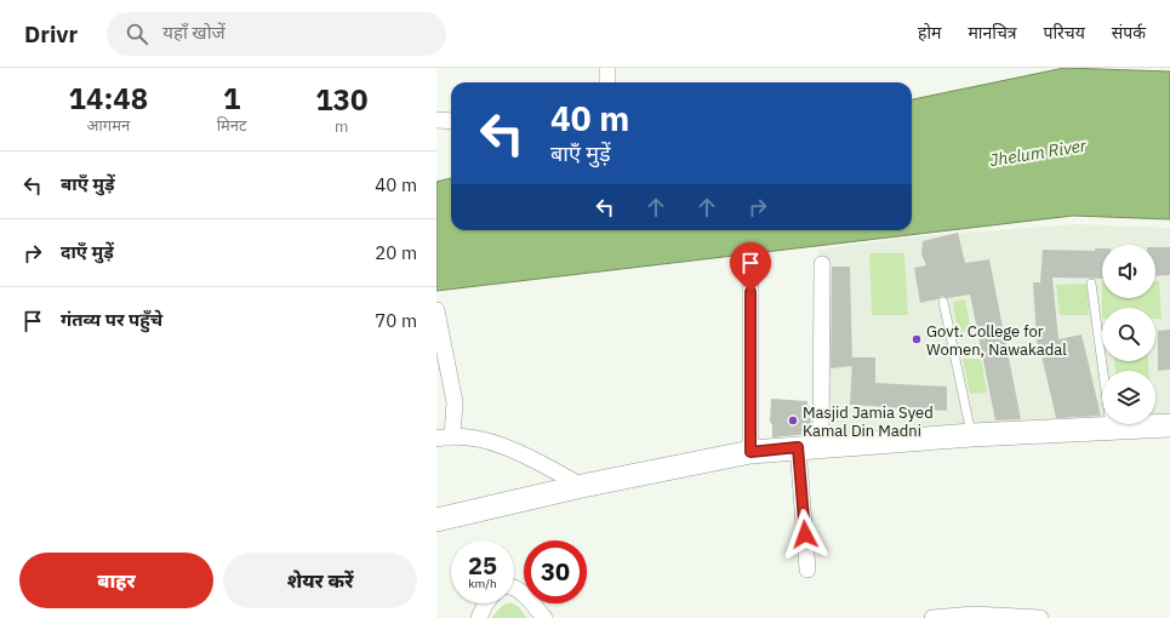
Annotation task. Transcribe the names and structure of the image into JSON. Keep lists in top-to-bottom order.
{
  "water": ["Jhelum River"],
  "places": ["Govt. College for Women, Nawakadal", "Masjid Jamia Syed Kamal Din Madni"],
  "page": {
    "header": "Drivr",
    "search": "यहाँ खोजें",
    "nav": [
      "होम",
      "मानचित्र",
      "परिचय",
      "संपर्क"
    ],
    "eta": [
      "14:48",
      "आगमन",
      "1",
      "मिनट",
      "130",
      "m"
    ],
    "turn": ["40 m", "बाएँ मुड़ें"],
    "list": [
      {
        "name": "बाएँ मुड़ें",
        "value": "40 m"
      },
      {
        "name": "दाएँ मुड़ें",
        "value": "20 m"
      },
      {
        "name": "गंतव्य पर पहुँचे",
        "value": "70 m"
      }
    ],
    "speed": "25 km/h",
    "limit": "30",
    "buttons": ["बाहर", "शेयर करें"]
  }
}
